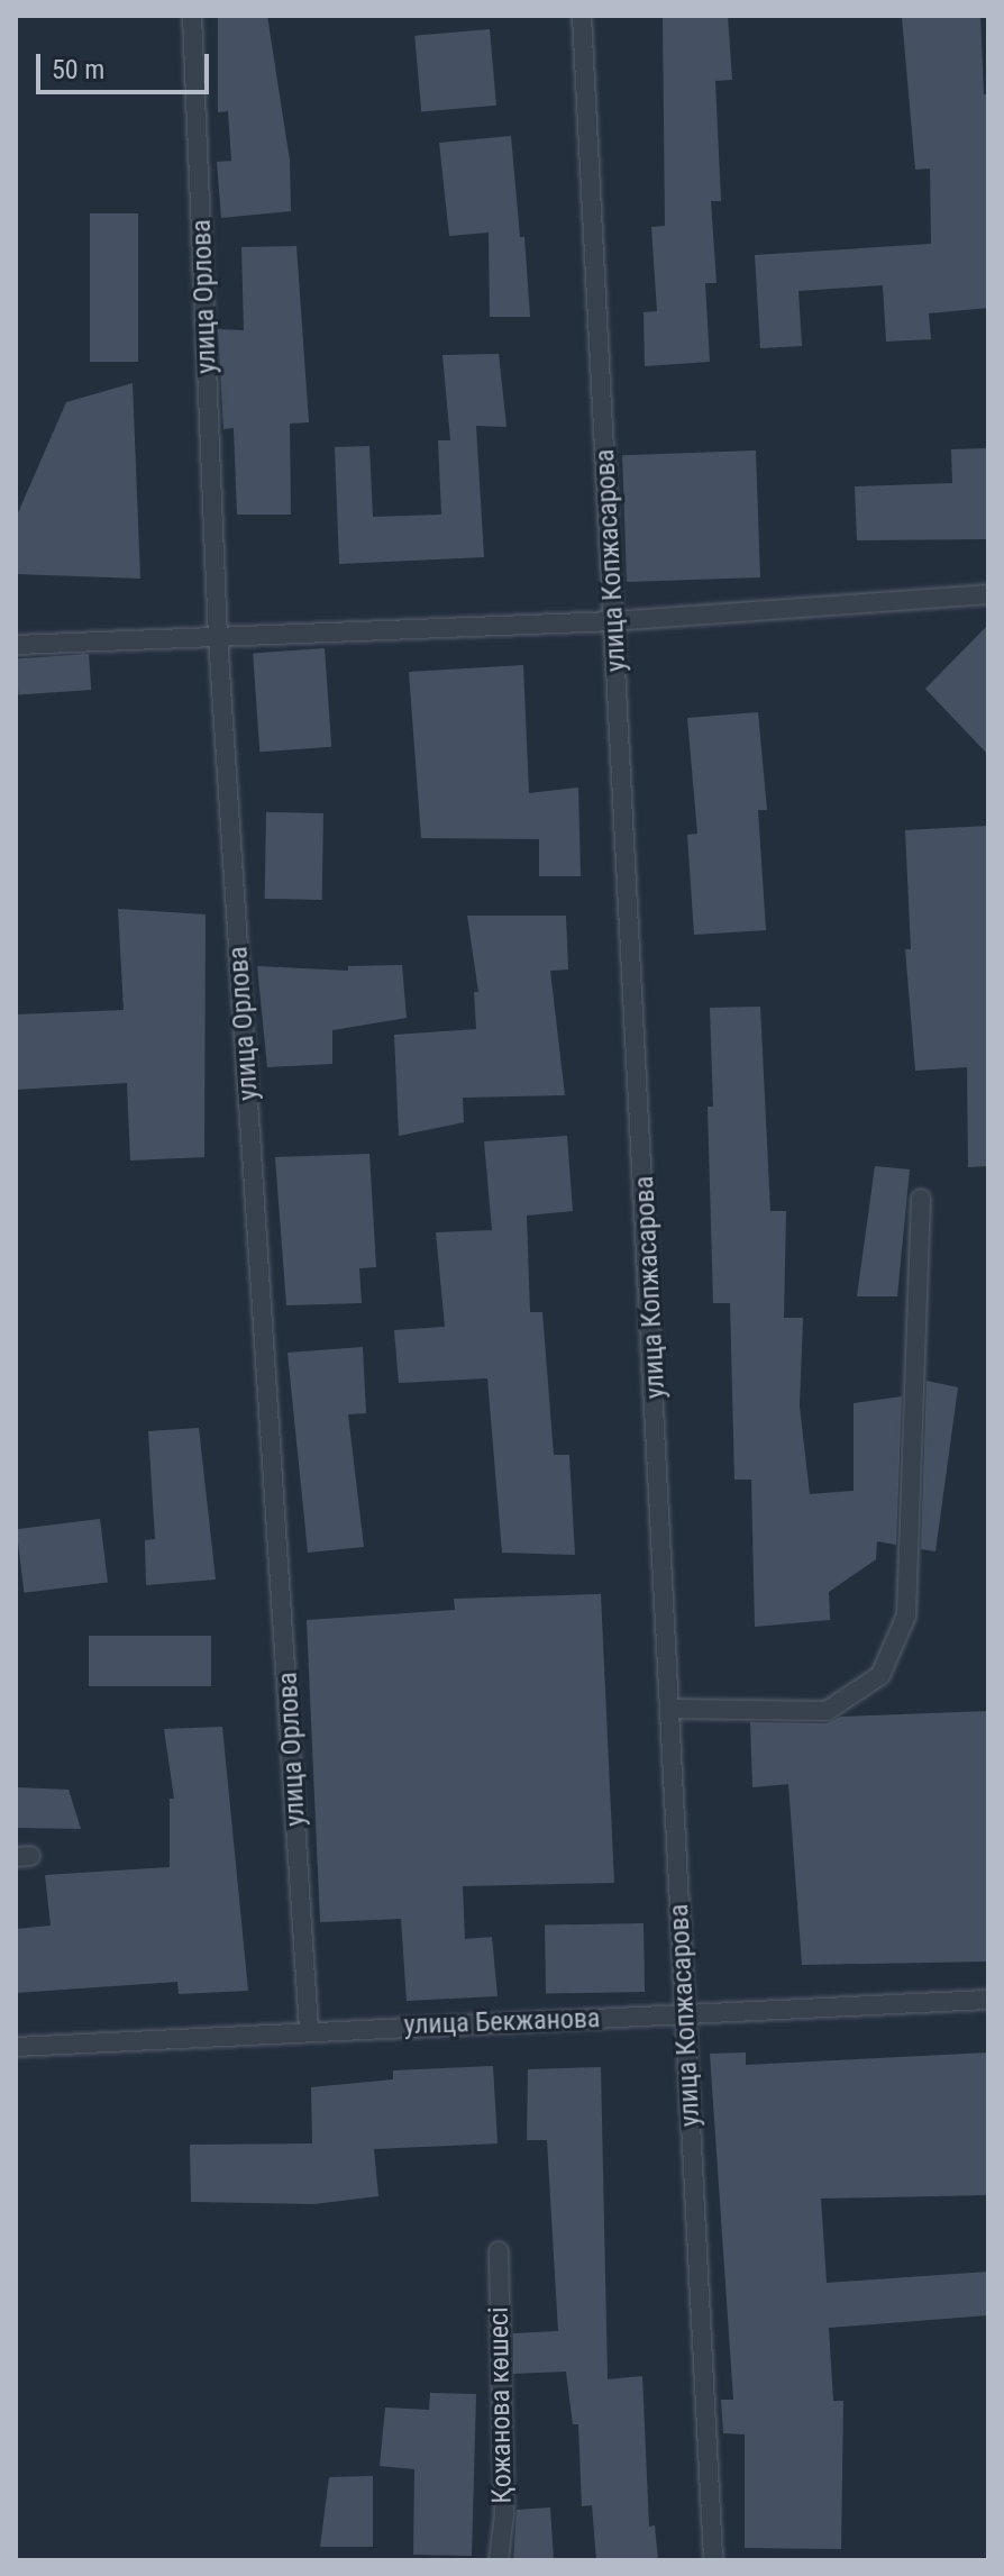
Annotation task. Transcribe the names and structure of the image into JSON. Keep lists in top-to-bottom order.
{
  "streets": {
    "street": [
      "улица Орлова",
      "улица Копжасарова",
      "улица Бекжанова",
      "Қожанова көшесі"
    ]
  },
  "crossings": [
    ["улица Орлова", "улица Бекжанова"],
    ["улица Копжасарова", "улица Бекжанова"]
  ],
  "scale_bar": "50 m"
}
